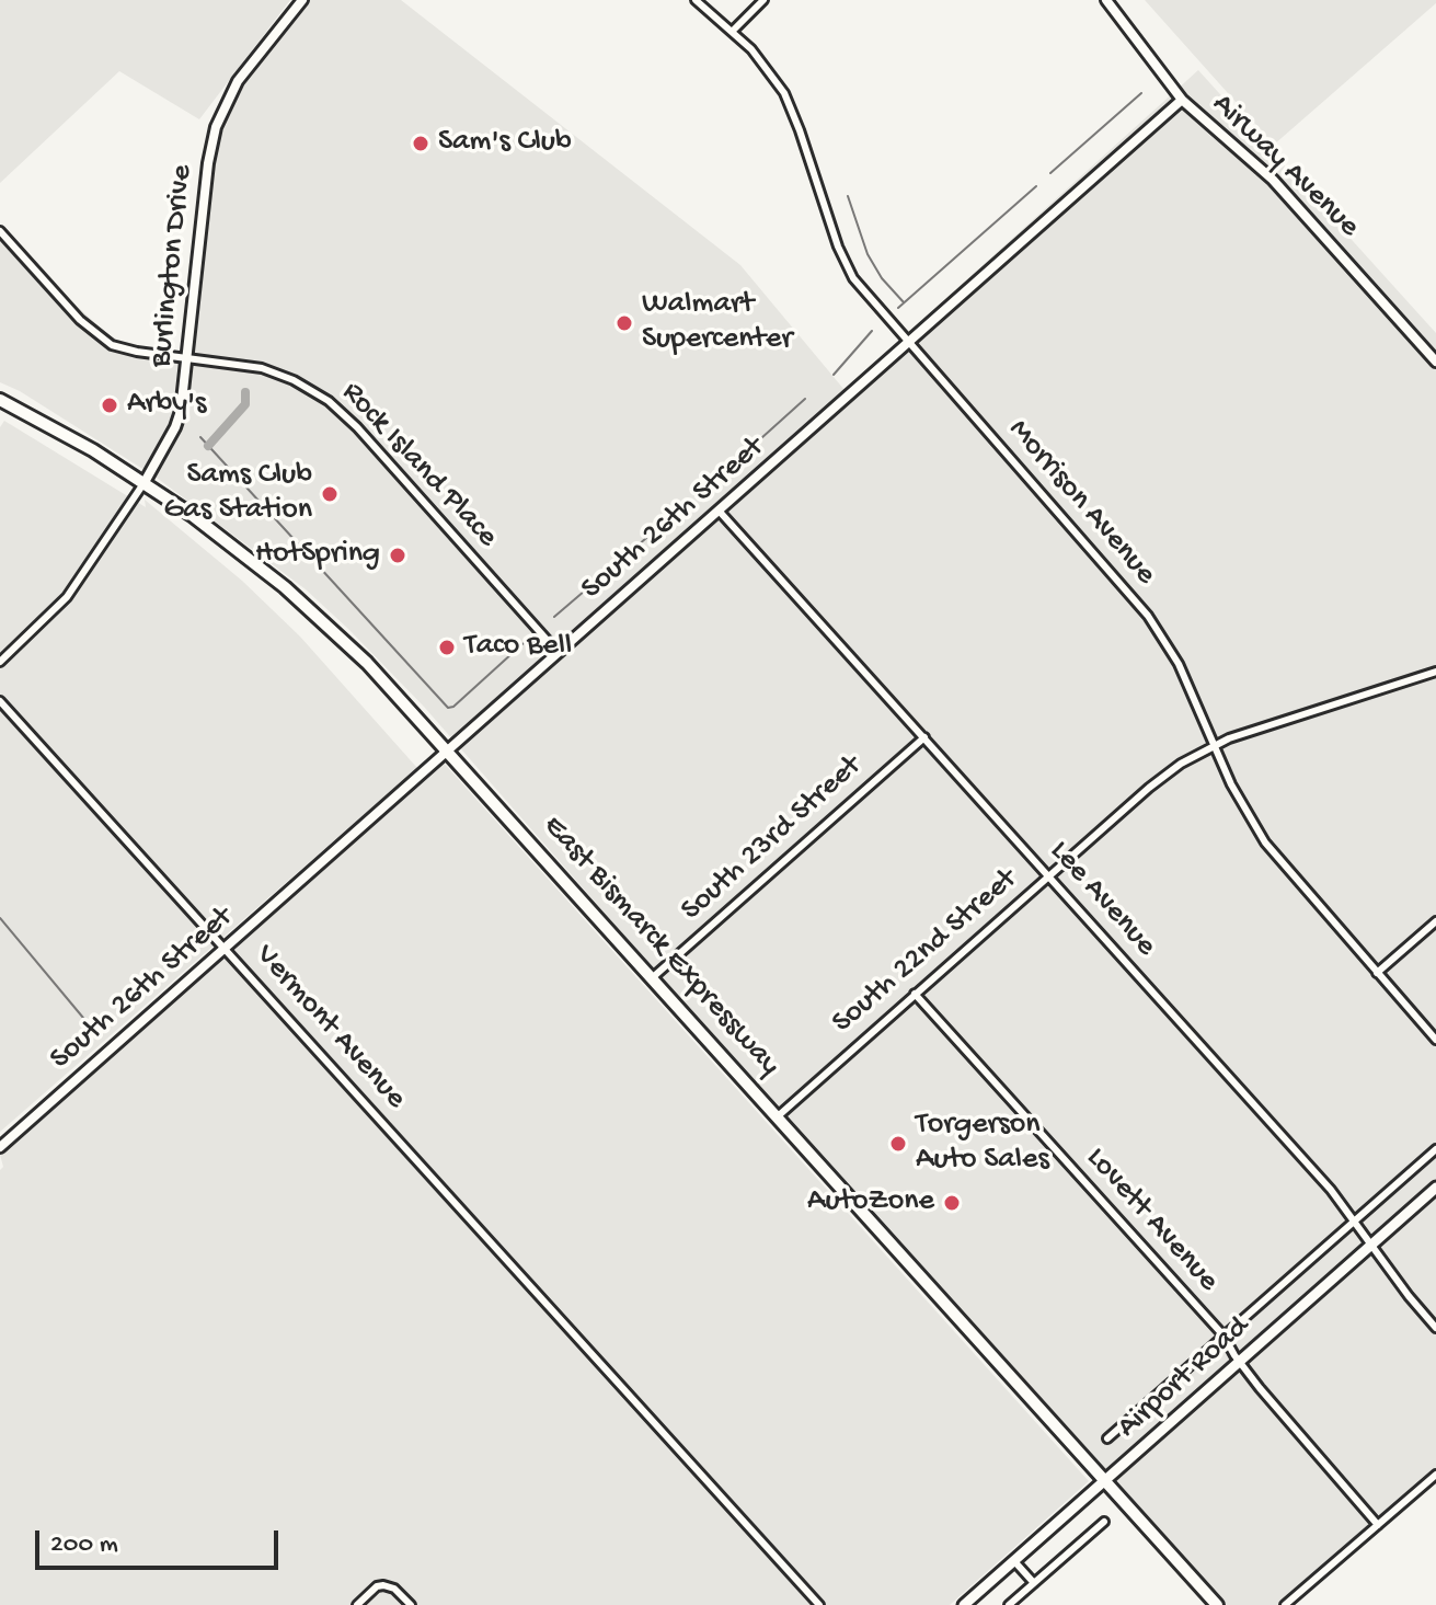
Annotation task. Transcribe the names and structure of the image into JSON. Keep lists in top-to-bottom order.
{
  "streets": {
    "main road": ["East Bismarck Expressway", "Airport Road"],
    "street": [
      "Airway Avenue",
      "Burlington Drive",
      "Rock Island Place",
      "Morrison Avenue",
      "South 26th Street",
      "South 23rd Street",
      "Lee Avenue",
      "South 22nd Street",
      "Vermont Avenue",
      "Lovett Avenue"
    ]
  },
  "crossings": [
    ["Airway Avenue", "South 26th Street"],
    ["Burlington Drive", "Rock Island Place"],
    ["Burlington Drive", "East Bismarck Expressway"],
    ["Rock Island Place", "South 26th Street"],
    ["Morrison Avenue", "South 26th Street"],
    ["Morrison Avenue", "South 22nd Street"],
    ["South 26th Street", "Lee Avenue"],
    ["South 26th Street", "East Bismarck Expressway"],
    ["South 26th Street", "Vermont Avenue"],
    ["South 23rd Street", "Lee Avenue"],
    ["South 23rd Street", "East Bismarck Expressway"],
    ["Lee Avenue", "South 22nd Street"],
    ["Lee Avenue", "Airport Road"],
    ["East Bismarck Expressway", "South 22nd Street"],
    ["East Bismarck Expressway", "Airport Road"],
    ["South 22nd Street", "Lovett Avenue"],
    ["Lovett Avenue", "Airport Road"]
  ],
  "places": [
    "Sam's Club",
    "Walmart Supercenter",
    "Arby's",
    "Sams Club Gas Station",
    "HotSpring",
    "Taco Bell",
    "Torgerson Auto Sales",
    "AutoZone"
  ],
  "scale_bar": "200 m"
}
